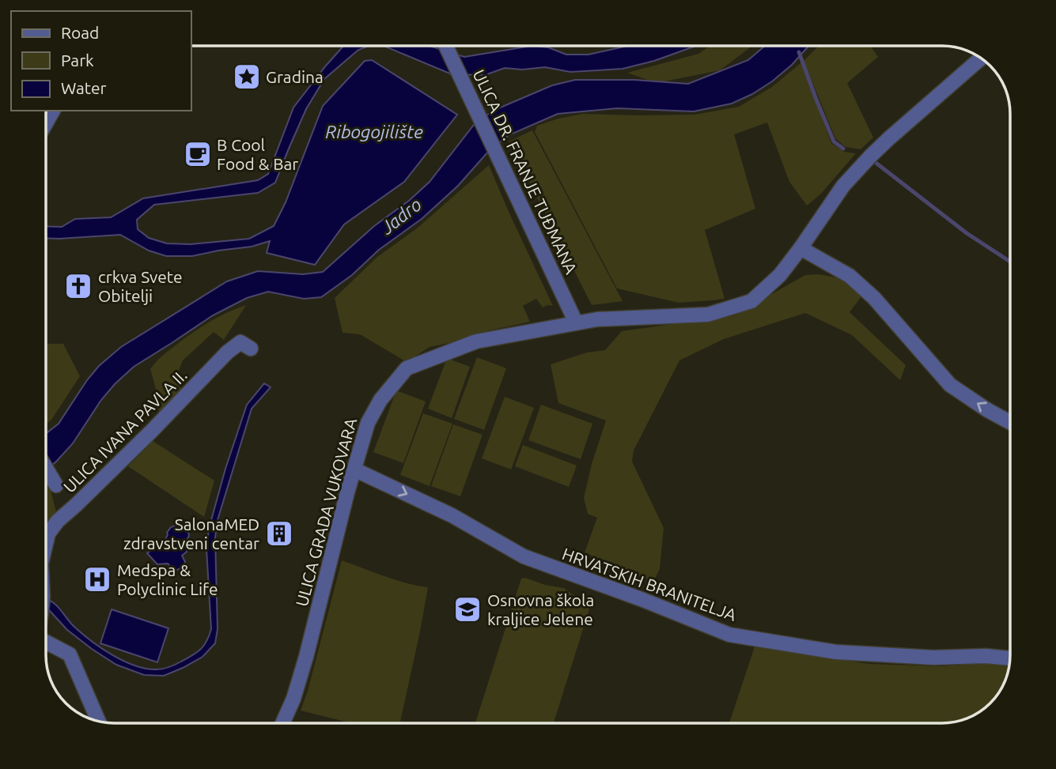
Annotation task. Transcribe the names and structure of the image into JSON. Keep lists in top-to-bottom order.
{
  "streets": {
    "street": [
      "ULICA DR. FRANJE TUĐMANA",
      "ULICA IVANA PAVLA II.",
      "ULICA GRADA VUKOVARA",
      "HRVATSKIH BRANITELJA"
    ]
  },
  "crossings": [
    ["ULICA DR. FRANJE TUĐMANA", "ULICA GRADA VUKOVARA"],
    ["ULICA GRADA VUKOVARA", "HRVATSKIH BRANITELJA"]
  ],
  "one_way": ["HRVATSKIH BRANITELJA"],
  "water": ["Ribogojilište", "Jadro"],
  "places": {
    "place": ["Gradina"],
    "cafe": ["B Cool Food & Bar"],
    "church": ["crkva Svete Obitelji"],
    "building": ["SalonaMED zdravstveni centar"],
    "hospital": ["Medspa & Polyclinic Life"],
    "school or university": ["Osnovna škola kraljice Jelene"]
  },
  "legend": ["Road", "Park", "Water"]
}
